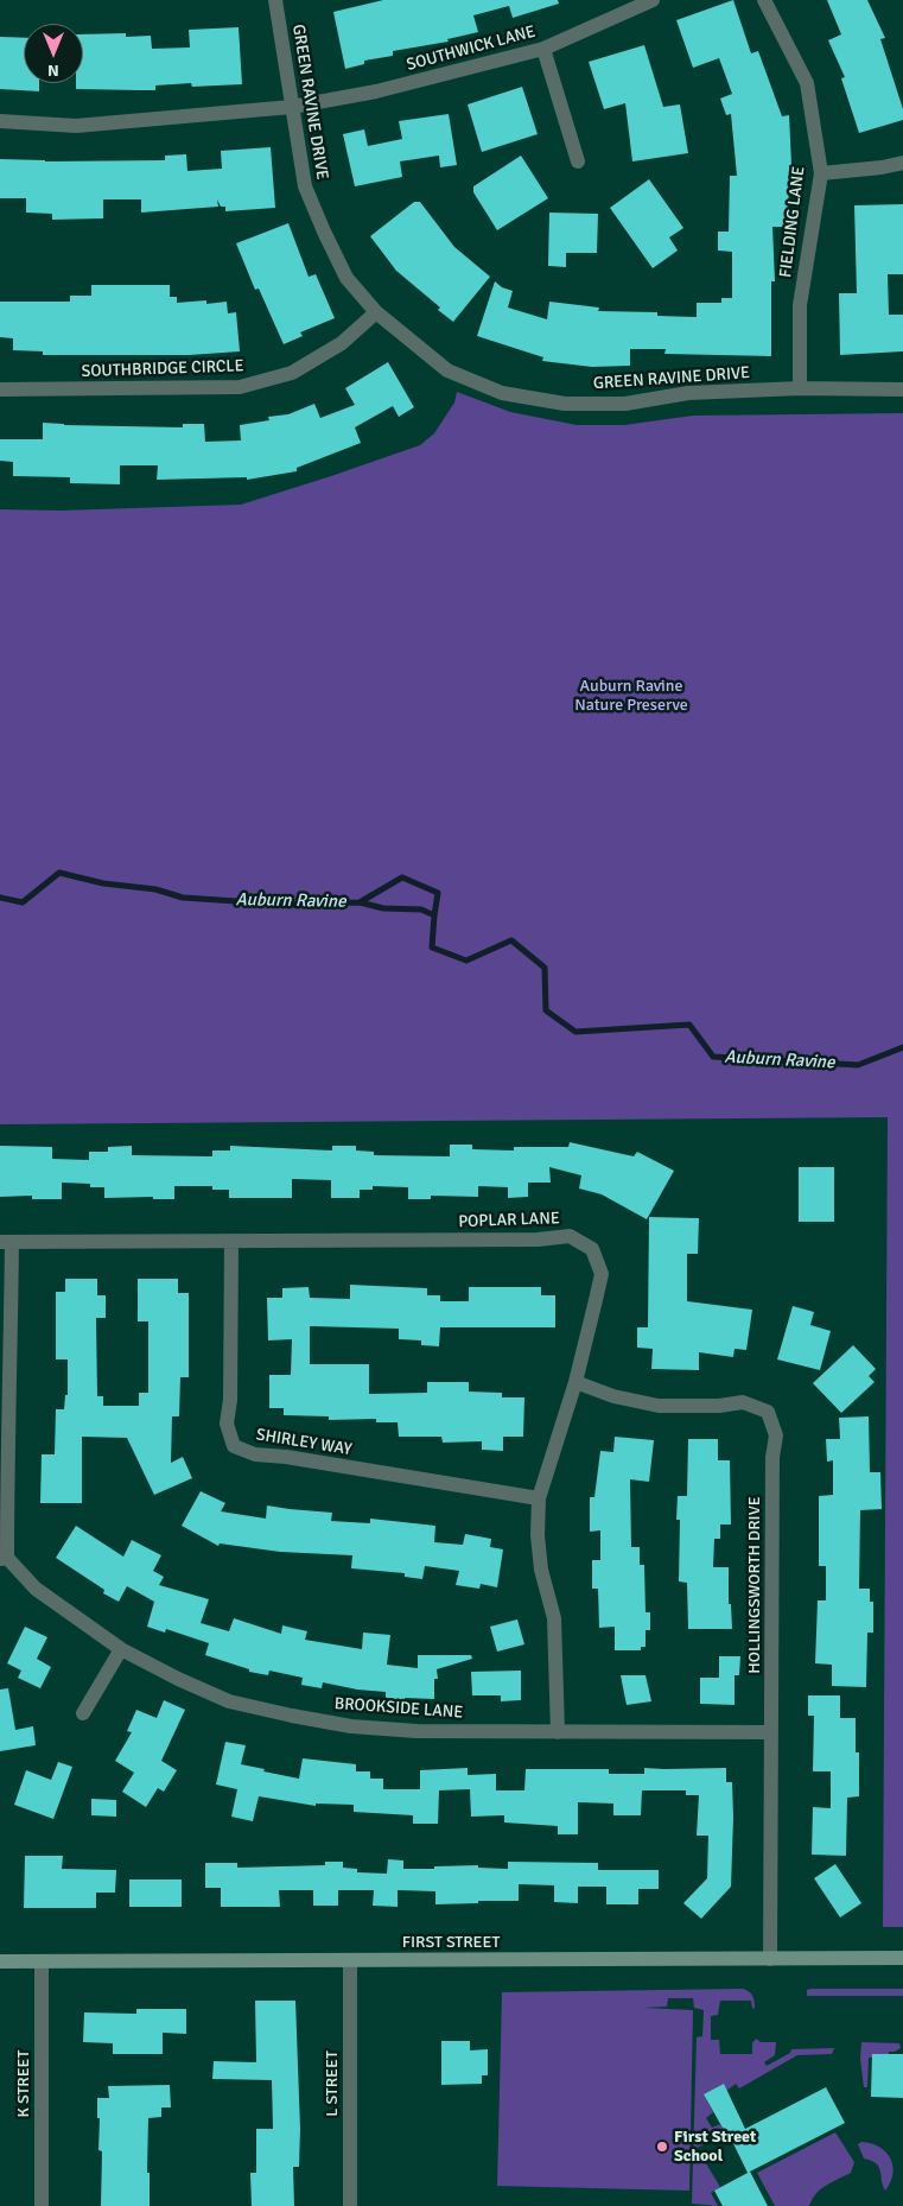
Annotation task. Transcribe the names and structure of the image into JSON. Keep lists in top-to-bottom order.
{
  "streets": {
    "street": [
      "SOUTHWICK LANE",
      "GREEN RAVINE DRIVE",
      "FIELDING LANE",
      "SOUTHBRIDGE CIRCLE",
      "POPLAR LANE",
      "SHIRLEY WAY",
      "HOLLINGSWORTH DRIVE",
      "BROOKSIDE LANE",
      "FIRST STREET",
      "K STREET",
      "L STREET"
    ]
  },
  "crossings": [
    ["SOUTHWICK LANE", "GREEN RAVINE DRIVE"],
    ["GREEN RAVINE DRIVE", "FIELDING LANE"],
    ["GREEN RAVINE DRIVE", "SOUTHBRIDGE CIRCLE"],
    ["POPLAR LANE", "SHIRLEY WAY"],
    ["POPLAR LANE", "HOLLINGSWORTH DRIVE"],
    ["POPLAR LANE", "BROOKSIDE LANE"],
    ["HOLLINGSWORTH DRIVE", "BROOKSIDE LANE"],
    ["HOLLINGSWORTH DRIVE", "FIRST STREET"],
    ["FIRST STREET", "K STREET"],
    ["FIRST STREET", "L STREET"]
  ],
  "water": ["Auburn Ravine"],
  "parks": ["Auburn Ravine Nature Preserve"],
  "places": ["First Street School"],
  "north": "bottom"
}
